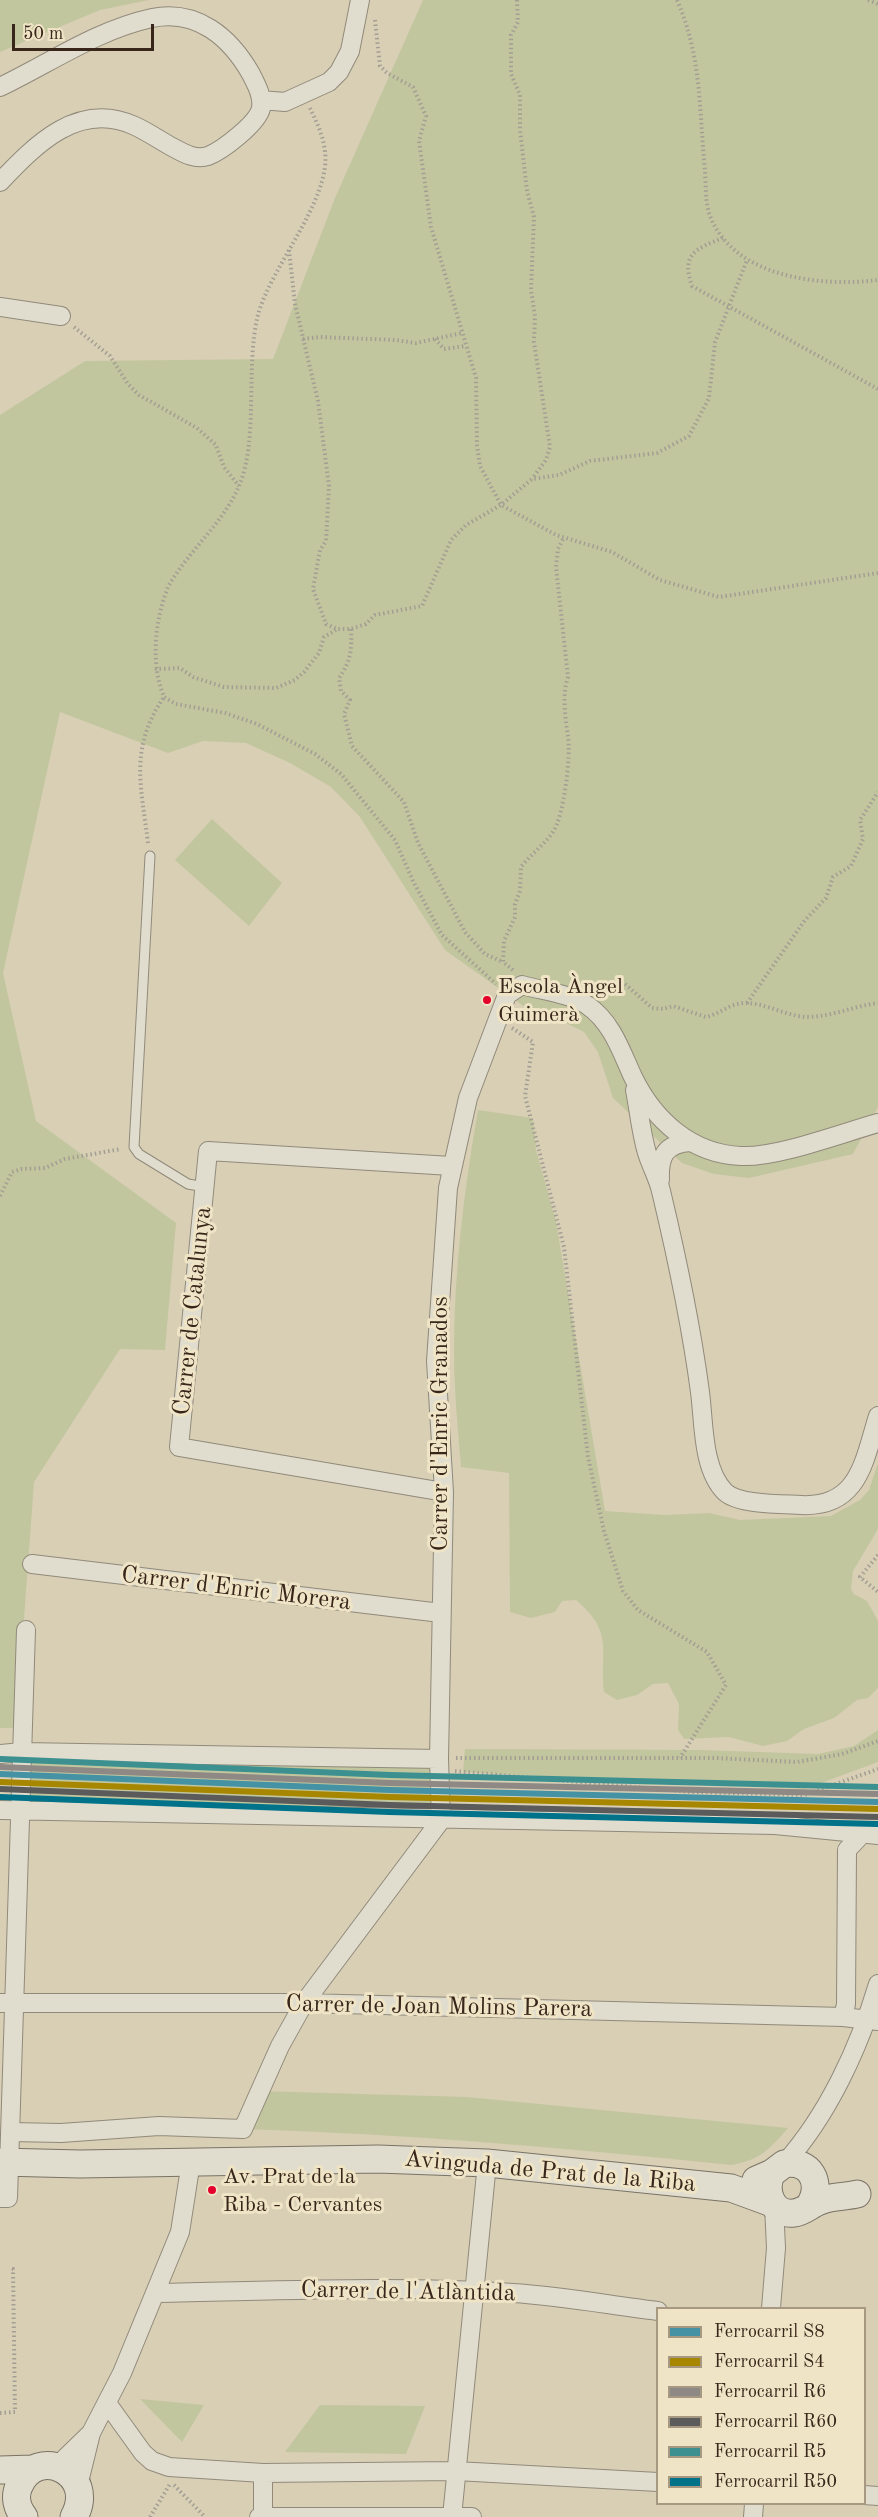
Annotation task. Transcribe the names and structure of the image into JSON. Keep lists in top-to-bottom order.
{
  "streets": {
    "main road": ["Avinguda de Prat de la Riba"],
    "street": [
      "Carrer de Catalunya",
      "Carrer d'Enric Granados",
      "Carrer d'Enric Morera",
      "Carrer de Joan Molins Parera",
      "Carrer de l'Atlàntida"
    ]
  },
  "crossings": [
    ["Carrer de Catalunya", "Carrer d'Enric Granados"],
    ["Carrer d'Enric Granados", "Carrer d'Enric Morera"]
  ],
  "places": ["Escola Àngel Guimerà", "Av. Prat de la Riba - Cervantes"],
  "lines": [
    "rail line R5",
    "rail line R6",
    "rail line S8",
    "rail line S4",
    "rail line R60",
    "rail line R50"
  ],
  "legend": [
    "Ferrocarril S8",
    "Ferrocarril S4",
    "Ferrocarril R6",
    "Ferrocarril R60",
    "Ferrocarril R5",
    "Ferrocarril R50"
  ],
  "scale_bar": "50 m"
}
